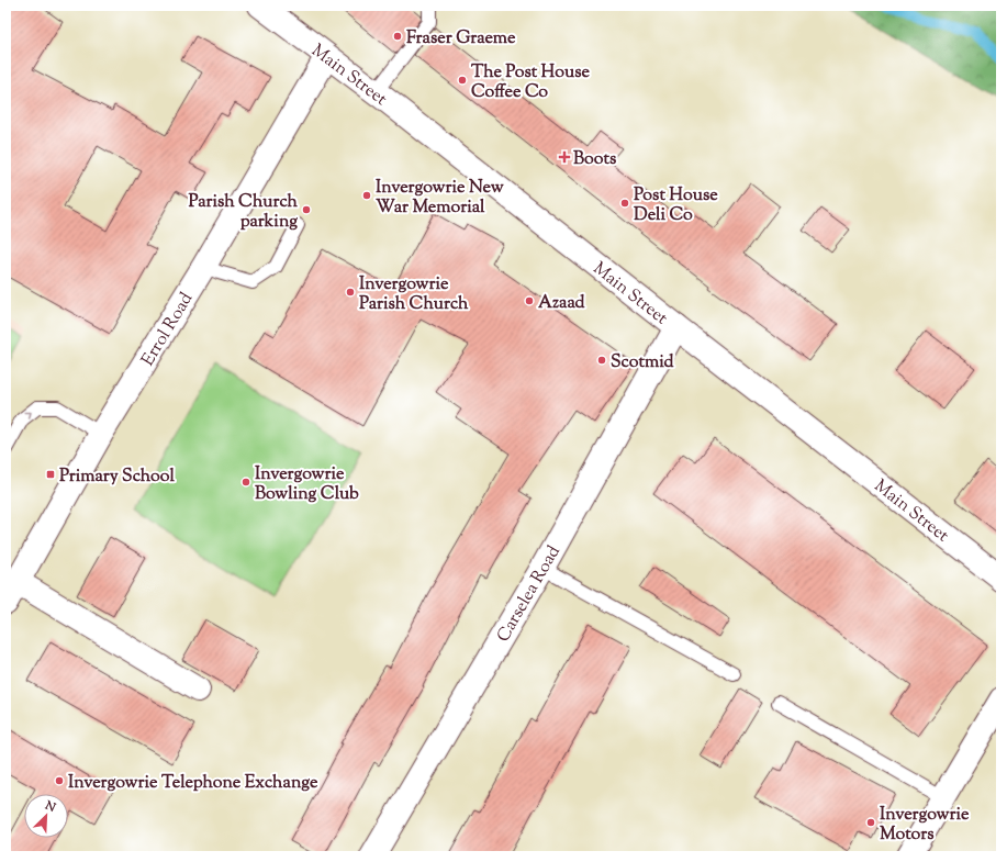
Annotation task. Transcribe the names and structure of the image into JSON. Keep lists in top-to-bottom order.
{
  "streets": {
    "street": ["Main Street", "Errol Road", "Carselea Road"]
  },
  "crossings": [
    ["Main Street", "Errol Road"],
    ["Main Street", "Carselea Road"]
  ],
  "places": {
    "other": [
      "Fraser Graeme",
      "The Post House Coffee Co",
      "Invergowrie New War Memorial",
      "Post House Deli Co",
      "Parish Church parking",
      "Invergowrie Parish Church",
      "Azaad",
      "Scotmid",
      "Invergowrie Bowling Club",
      "Invergowrie Telephone Exchange",
      "Invergowrie Motors"
    ],
    "health": ["Boots"],
    "transit": ["Primary School"]
  },
  "north": "top right"
}
